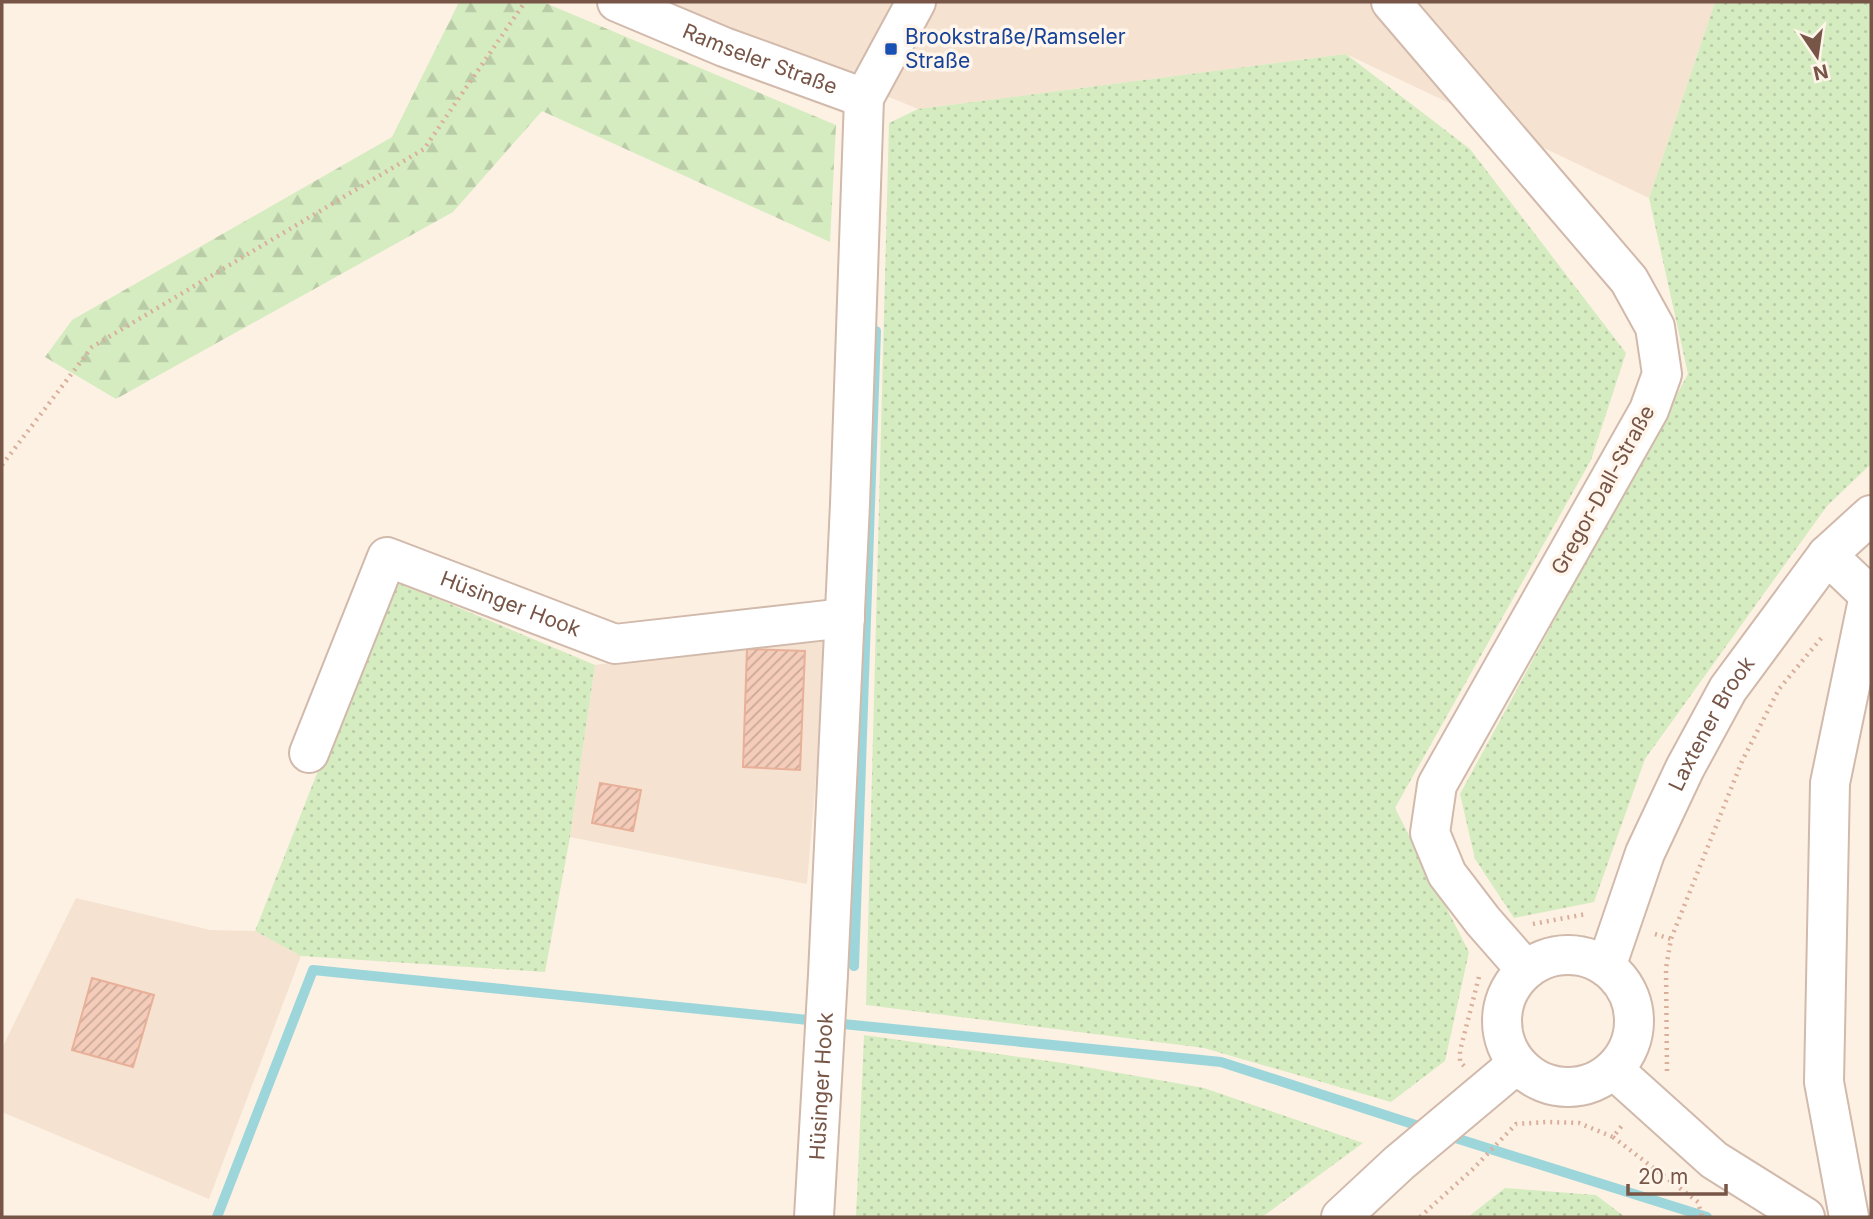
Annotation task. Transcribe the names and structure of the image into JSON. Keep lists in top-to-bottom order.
{
  "streets": {
    "street": [
      "Ramseler Straße",
      "Gregor-Dall-Straße",
      "Hüsinger Hook",
      "Laxtener Brook"
    ]
  },
  "crossings": [
    ["Ramseler Straße", "Hüsinger Hook"],
    ["Gregor-Dall-Straße", "Laxtener Brook"]
  ],
  "places": {
    "transit": ["Brookstraße/Ramseler Straße"]
  },
  "scale_bar": "20 m",
  "north": "bottom"
}
